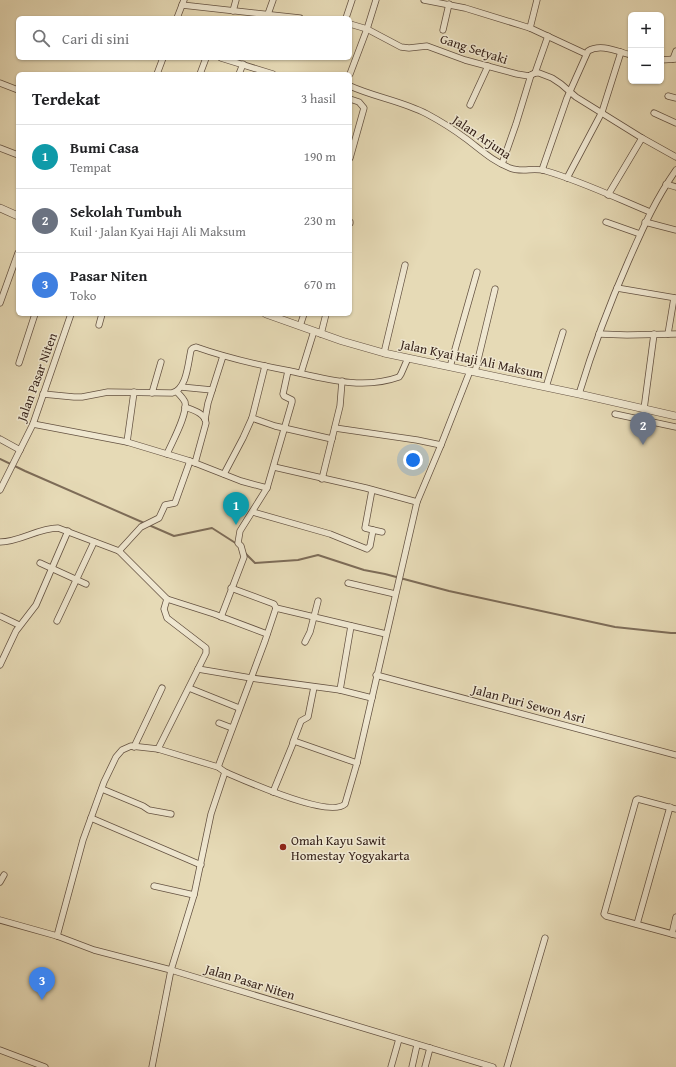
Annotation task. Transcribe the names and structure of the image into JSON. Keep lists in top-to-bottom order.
{
  "streets": {
    "street": [
      "Gang Setyaki",
      "Jalan Arjuna",
      "Jalan Kyai Haji Ali Maksum",
      "Jalan Pasar Niten",
      "Jalan Puri Sewon Asri"
    ]
  },
  "places": ["Omah Kayu Sawit Homestay Yogyakarta"],
  "page": {
    "map_buttons": ["+", "−"],
    "search": "Cari di sini",
    "heading": ["Terdekat", "3 hasil"],
    "list": [
      {
        "mark": "1",
        "name": "Bumi Casa",
        "note": "Tempat",
        "value": "190 m"
      },
      {
        "mark": "2",
        "name": "Sekolah Tumbuh",
        "note": "Kuil · Jalan Kyai Haji Ali Maksum",
        "value": "230 m"
      },
      {
        "mark": "3",
        "name": "Pasar Niten",
        "note": "Toko",
        "value": "670 m"
      }
    ],
    "pins": ["2", "1", "3"]
  }
}
